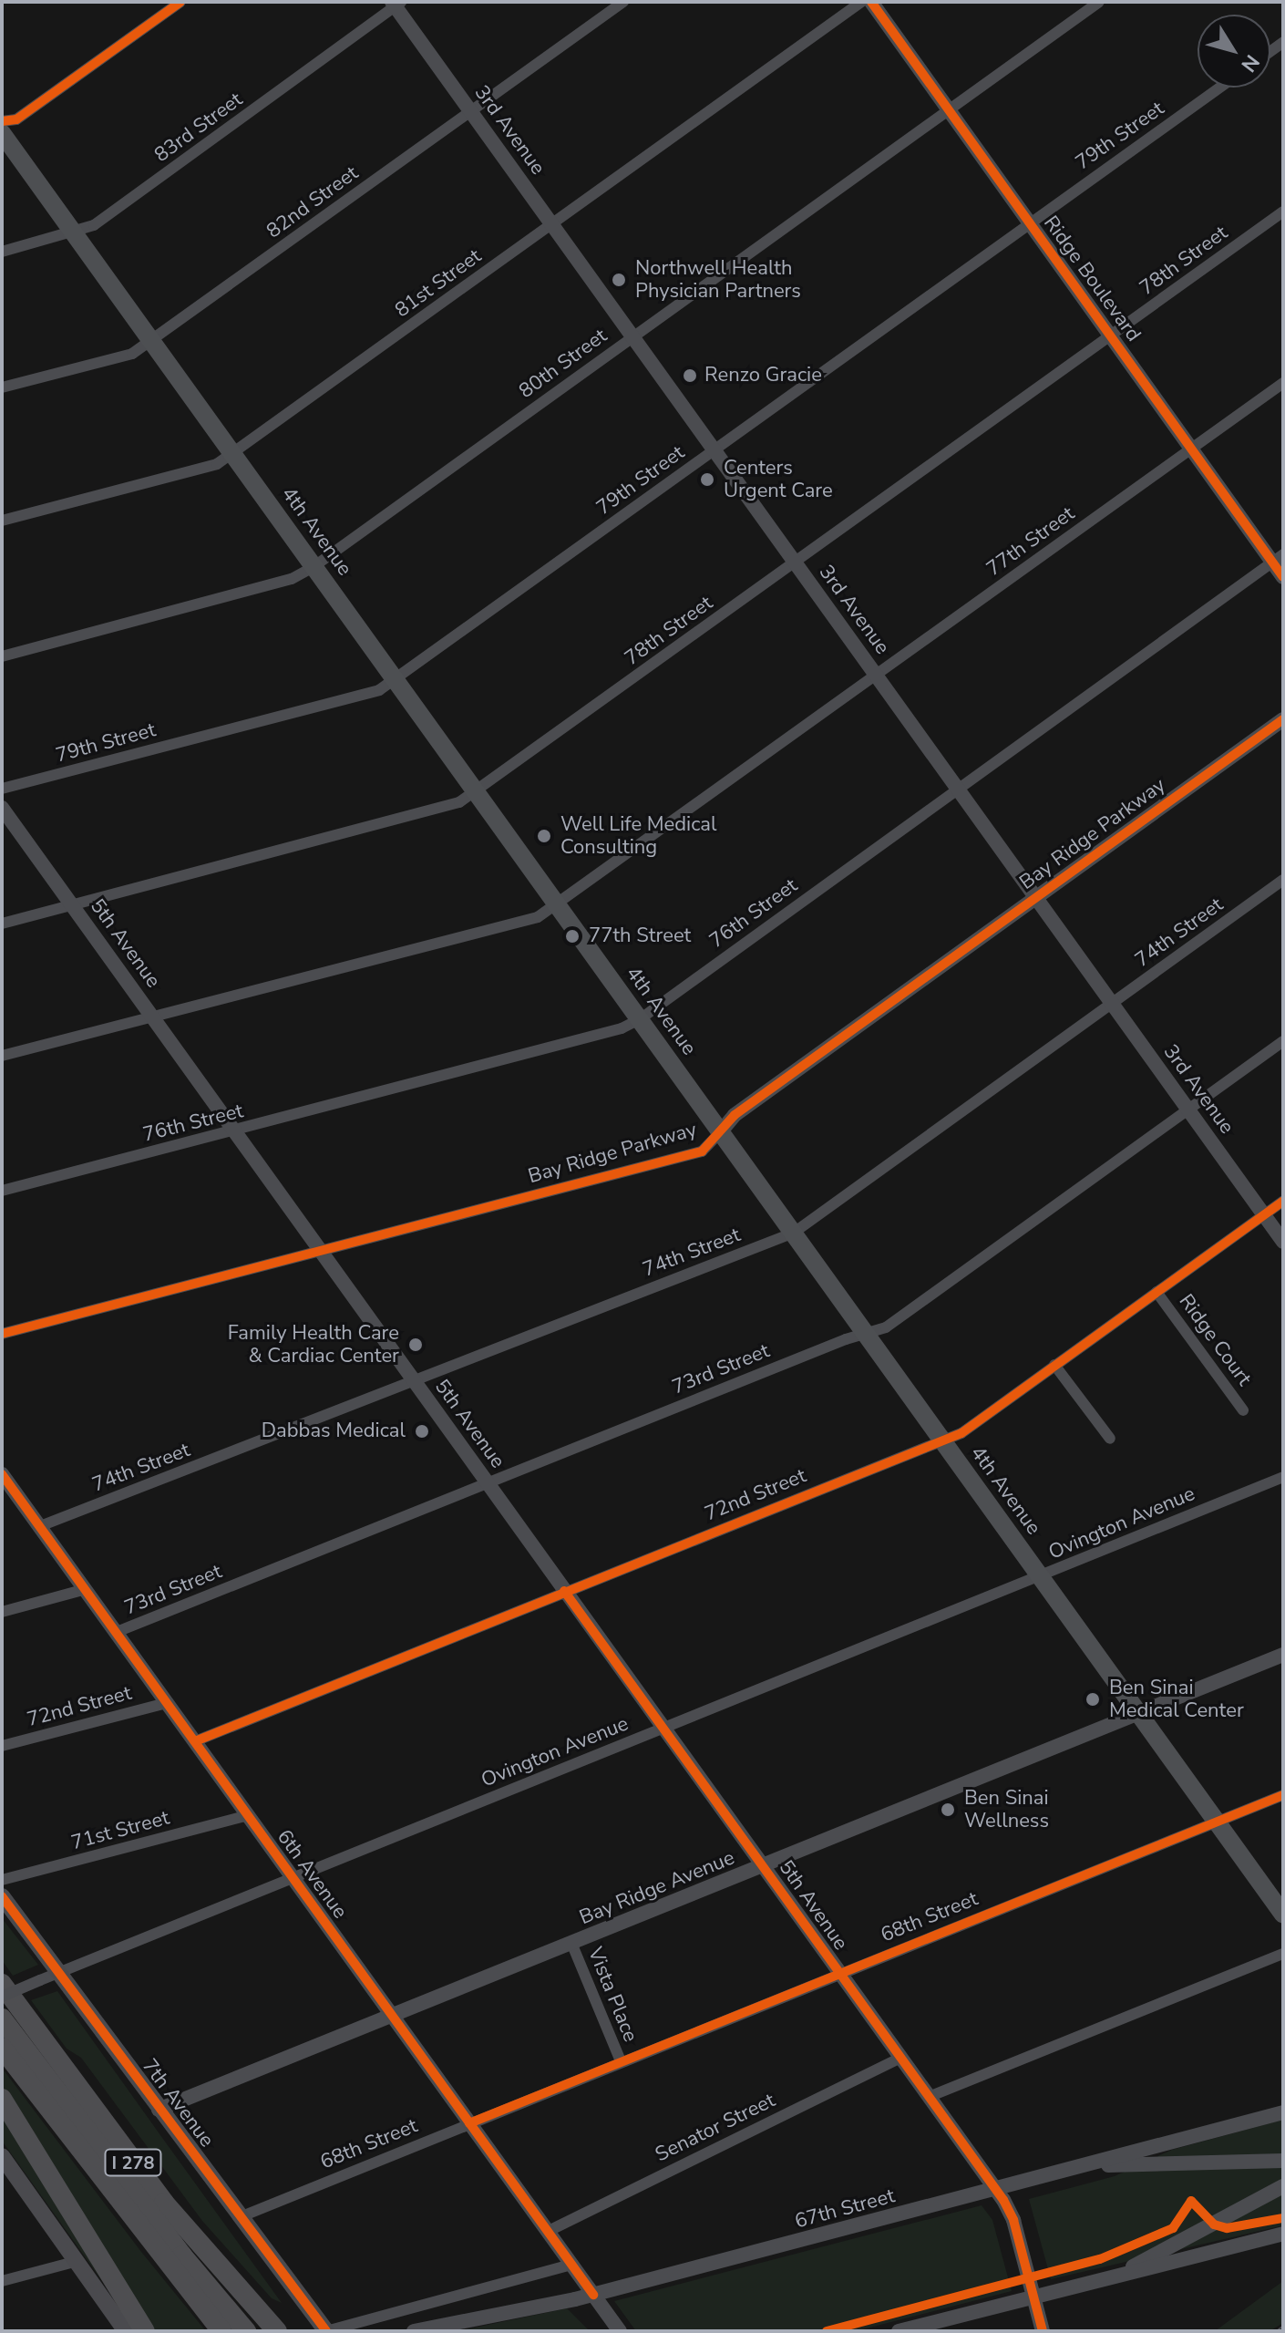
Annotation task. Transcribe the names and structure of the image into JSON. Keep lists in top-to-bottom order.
{
  "streets": {
    "highway": ["I 278"],
    "main road": ["4th Avenue", "7th Avenue"],
    "street": [
      "83rd Street",
      "3rd Avenue",
      "79th Street",
      "82nd Street",
      "78th Street",
      "Ridge Boulevard",
      "81st Street",
      "80th Street",
      "77th Street",
      "Bay Ridge Parkway",
      "76th Street",
      "74th Street",
      "5th Avenue",
      "Ridge Court",
      "73rd Street",
      "72nd Street",
      "Ovington Avenue",
      "71st Street",
      "6th Avenue",
      "Bay Ridge Avenue",
      "68th Street",
      "Vista Place",
      "Senator Street",
      "67th Street"
    ]
  },
  "crossings": [
    ["83rd Street", "3rd Avenue"],
    ["83rd Street", "4th Avenue"],
    ["3rd Avenue", "79th Street"],
    ["3rd Avenue", "82nd Street"],
    ["3rd Avenue", "78th Street"],
    ["3rd Avenue", "81st Street"],
    ["3rd Avenue", "80th Street"],
    ["3rd Avenue", "77th Street"],
    ["3rd Avenue", "Bay Ridge Parkway"],
    ["3rd Avenue", "76th Street"],
    ["3rd Avenue", "74th Street"],
    ["3rd Avenue", "73rd Street"],
    ["3rd Avenue", "72nd Street"],
    ["79th Street", "Ridge Boulevard"],
    ["79th Street", "4th Avenue"],
    ["82nd Street", "4th Avenue"],
    ["78th Street", "Ridge Boulevard"],
    ["78th Street", "4th Avenue"],
    ["78th Street", "5th Avenue"],
    ["Ridge Boulevard", "80th Street"],
    ["Ridge Boulevard", "77th Street"],
    ["Ridge Boulevard", "76th Street"],
    ["81st Street", "4th Avenue"],
    ["80th Street", "4th Avenue"],
    ["4th Avenue", "77th Street"],
    ["4th Avenue", "Bay Ridge Parkway"],
    ["4th Avenue", "76th Street"],
    ["4th Avenue", "74th Street"],
    ["4th Avenue", "73rd Street"],
    ["4th Avenue", "72nd Street"],
    ["4th Avenue", "Ovington Avenue"],
    ["4th Avenue", "Bay Ridge Avenue"],
    ["4th Avenue", "68th Street"],
    ["77th Street", "5th Avenue"],
    ["Bay Ridge Parkway", "5th Avenue"],
    ["76th Street", "5th Avenue"],
    ["74th Street", "5th Avenue"],
    ["74th Street", "6th Avenue"],
    ["5th Avenue", "73rd Street"],
    ["5th Avenue", "72nd Street"],
    ["5th Avenue", "Ovington Avenue"],
    ["5th Avenue", "Bay Ridge Avenue"],
    ["5th Avenue", "68th Street"],
    ["5th Avenue", "Senator Street"],
    ["5th Avenue", "67th Street"],
    ["Ridge Court", "72nd Street"],
    ["73rd Street", "6th Avenue"],
    ["72nd Street", "6th Avenue"],
    ["Ovington Avenue", "6th Avenue"],
    ["Ovington Avenue", "7th Avenue"],
    ["71st Street", "6th Avenue"],
    ["6th Avenue", "Bay Ridge Avenue"],
    ["6th Avenue", "68th Street"],
    ["6th Avenue", "Senator Street"],
    ["6th Avenue", "67th Street"],
    ["Bay Ridge Avenue", "Vista Place"],
    ["Bay Ridge Avenue", "7th Avenue"],
    ["68th Street", "Vista Place"],
    ["68th Street", "7th Avenue"]
  ],
  "places": [
    "Northwell Health Physician Partners",
    "Renzo Gracie",
    "Centers Urgent Care",
    "Well Life Medical Consulting",
    "77th Street",
    "Family Health Care & Cardiac Center",
    "Dabbas Medical",
    "Ben Sinai Medical Center",
    "Ben Sinai Wellness"
  ],
  "north": "bottom right"
}
